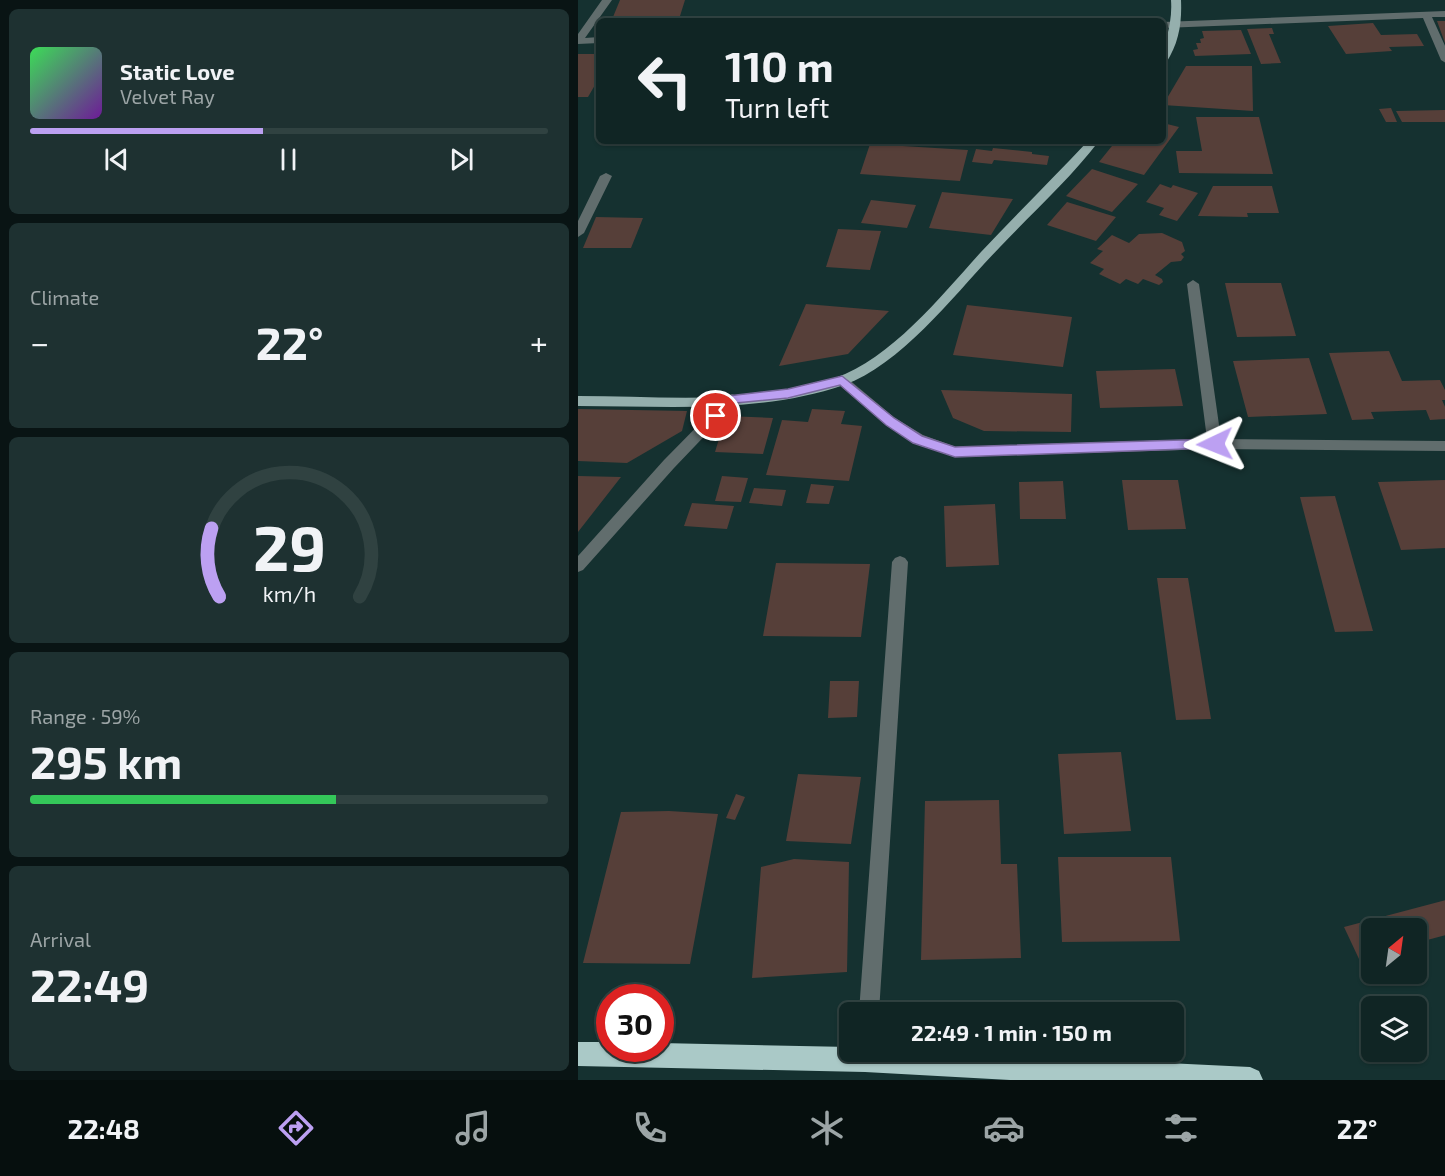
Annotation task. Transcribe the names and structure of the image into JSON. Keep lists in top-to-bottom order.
{
  "north": "top right",
  "page": {
    "turn": ["110 m", "Turn left"],
    "song": ["Static Love", "Velvet Ray"],
    "tile": [
      "Climate",
      ["Range · 59%", "295 km"],
      ["Arrival", "22:49"]
    ],
    "heat": ["−", "22°", "+"],
    "limit": "30",
    "trip": "22:49 · 1 min · 150 m",
    "tabs": ["22:48", "22°"],
    "gauge": ["29", "km/h"]
  }
}
